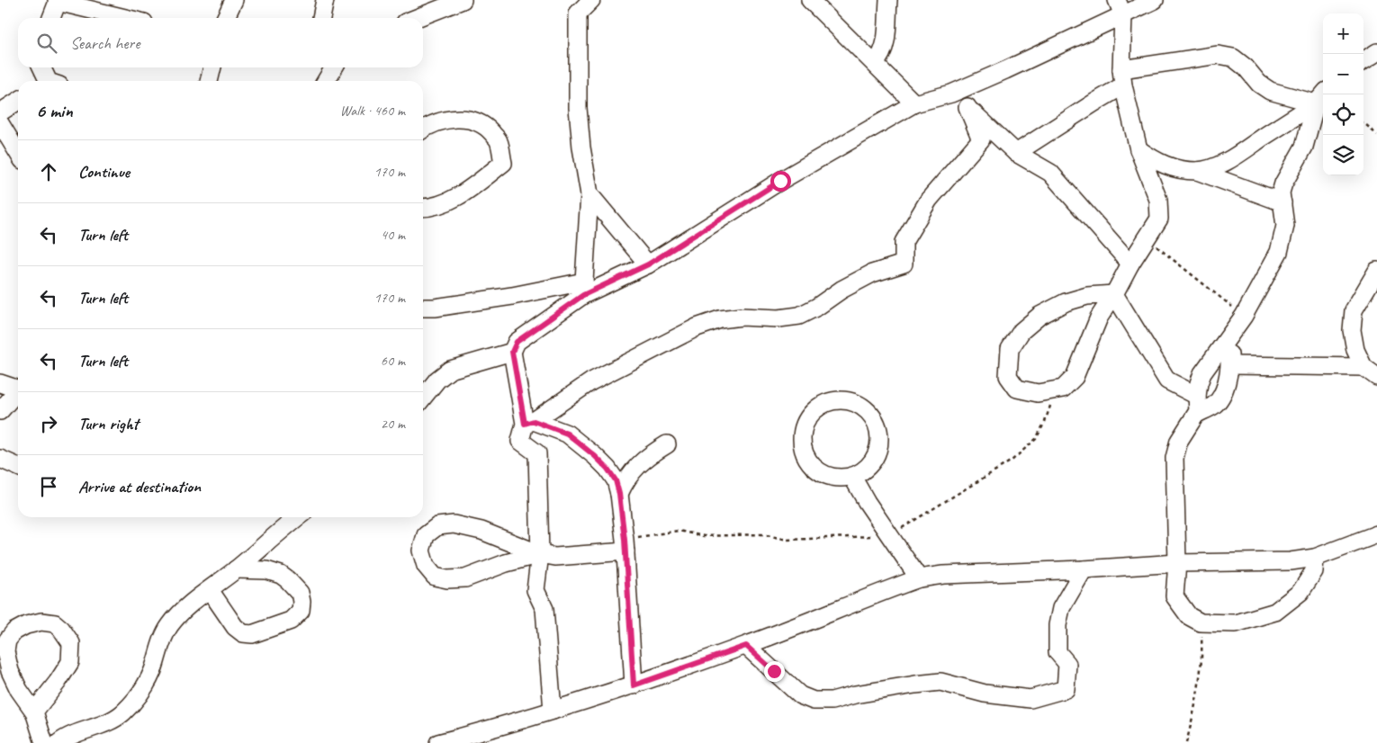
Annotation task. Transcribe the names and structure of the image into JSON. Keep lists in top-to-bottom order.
{
  "page": {
    "map_buttons": ["+", "−"],
    "search": "Search here",
    "heading": ["6 min", "Walk · 460 m"],
    "list": [
      ["Continue", "170 m"],
      ["Turn left", "40 m"],
      ["Turn left", "170 m"],
      ["Turn left", "60 m"],
      ["Turn right", "20 m"],
      "Arrive at destination"
    ]
  }
}
